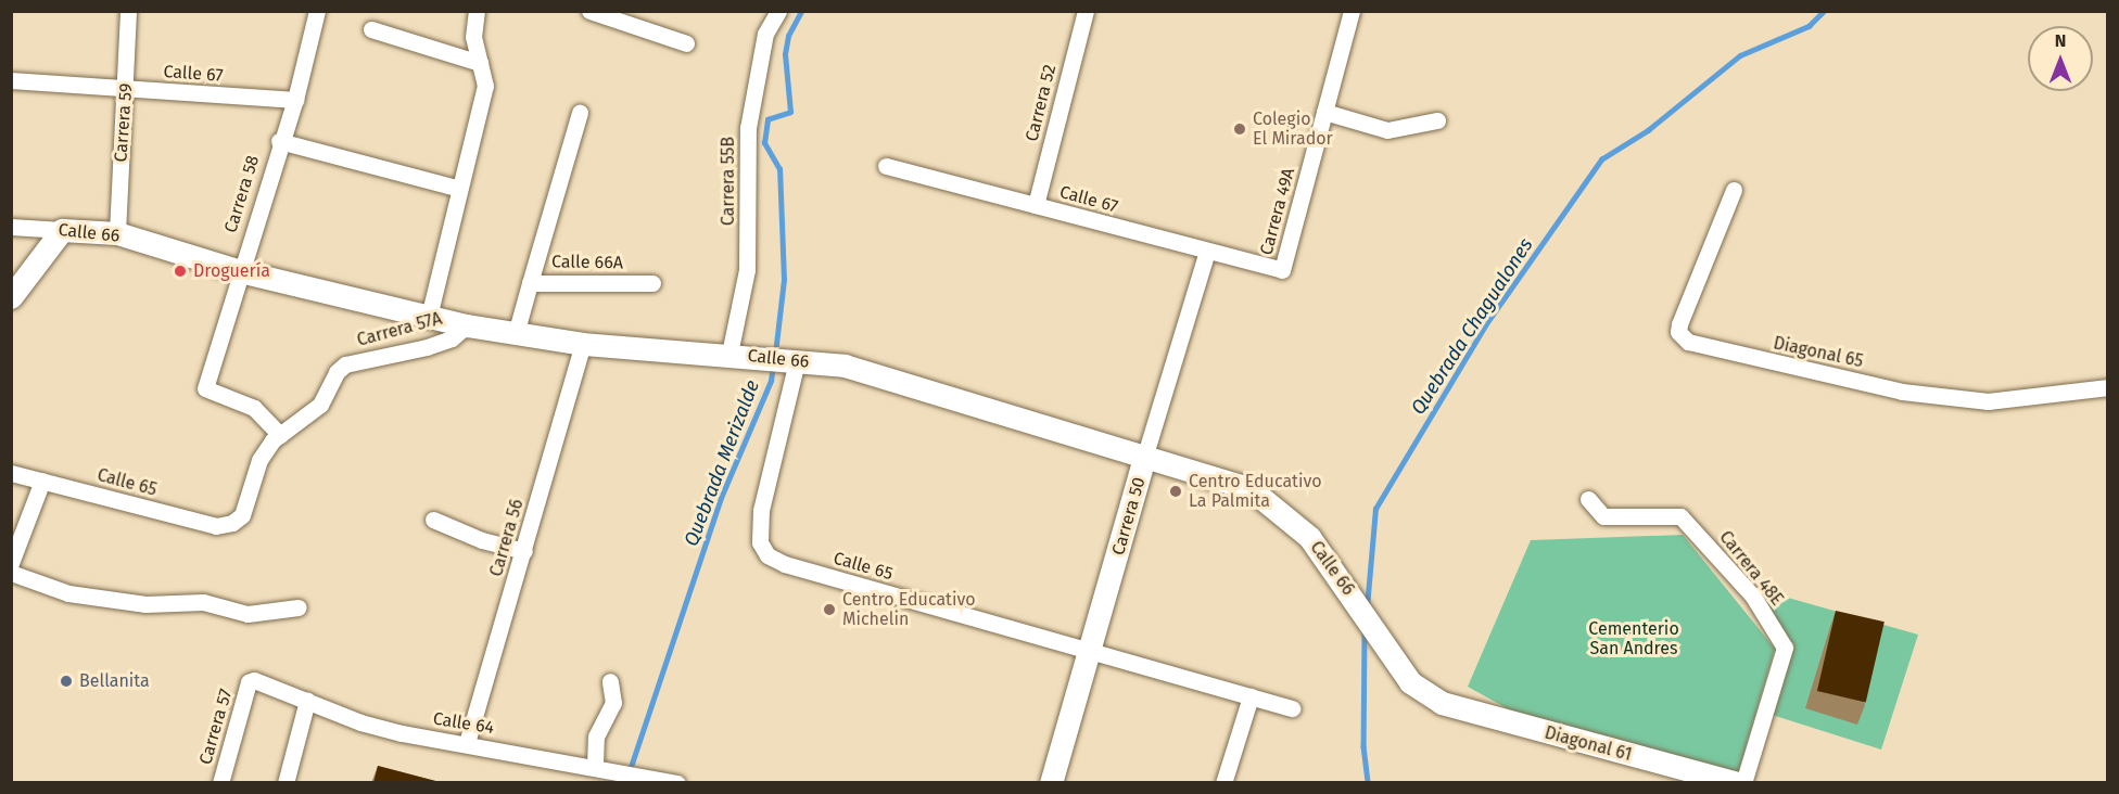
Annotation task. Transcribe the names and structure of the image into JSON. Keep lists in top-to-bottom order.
{
  "streets": {
    "street": [
      "Calle 67",
      "Carrera 52",
      "Carrera 59",
      "Carrera 55B",
      "Carrera 58",
      "Carrera 49A",
      "Calle 66",
      "Calle 66A",
      "Carrera 57A",
      "Diagonal 65",
      "Calle 65",
      "Carrera 50",
      "Carrera 56",
      "Carrera 48E",
      "Calle 64",
      "Carrera 57",
      "Diagonal 61"
    ]
  },
  "crossings": [
    ["Calle 67", "Carrera 52"],
    ["Calle 67", "Carrera 59"],
    ["Calle 67", "Carrera 58"],
    ["Calle 67", "Carrera 49A"],
    ["Calle 67", "Carrera 50"],
    ["Carrera 59", "Calle 66"],
    ["Carrera 55B", "Calle 66"],
    ["Carrera 58", "Calle 66"],
    ["Carrera 58", "Carrera 57A"],
    ["Calle 66", "Carrera 57A"],
    ["Calle 66", "Calle 65"],
    ["Calle 66", "Carrera 50"],
    ["Calle 66", "Carrera 56"],
    ["Calle 66", "Diagonal 61"],
    ["Carrera 57A", "Calle 65"],
    ["Calle 65", "Carrera 50"],
    ["Carrera 56", "Calle 64"],
    ["Calle 64", "Carrera 57"]
  ],
  "water": ["Quebrada Chagualones", "Quebrada Merizalde"],
  "parks": ["Cementerio San Andres"],
  "places": [
    "Colegio El Mirador",
    "Droguería",
    "Centro Educativo La Palmita",
    "Centro Educativo Michelin",
    "Bellanita"
  ],
  "north": "top"
}
